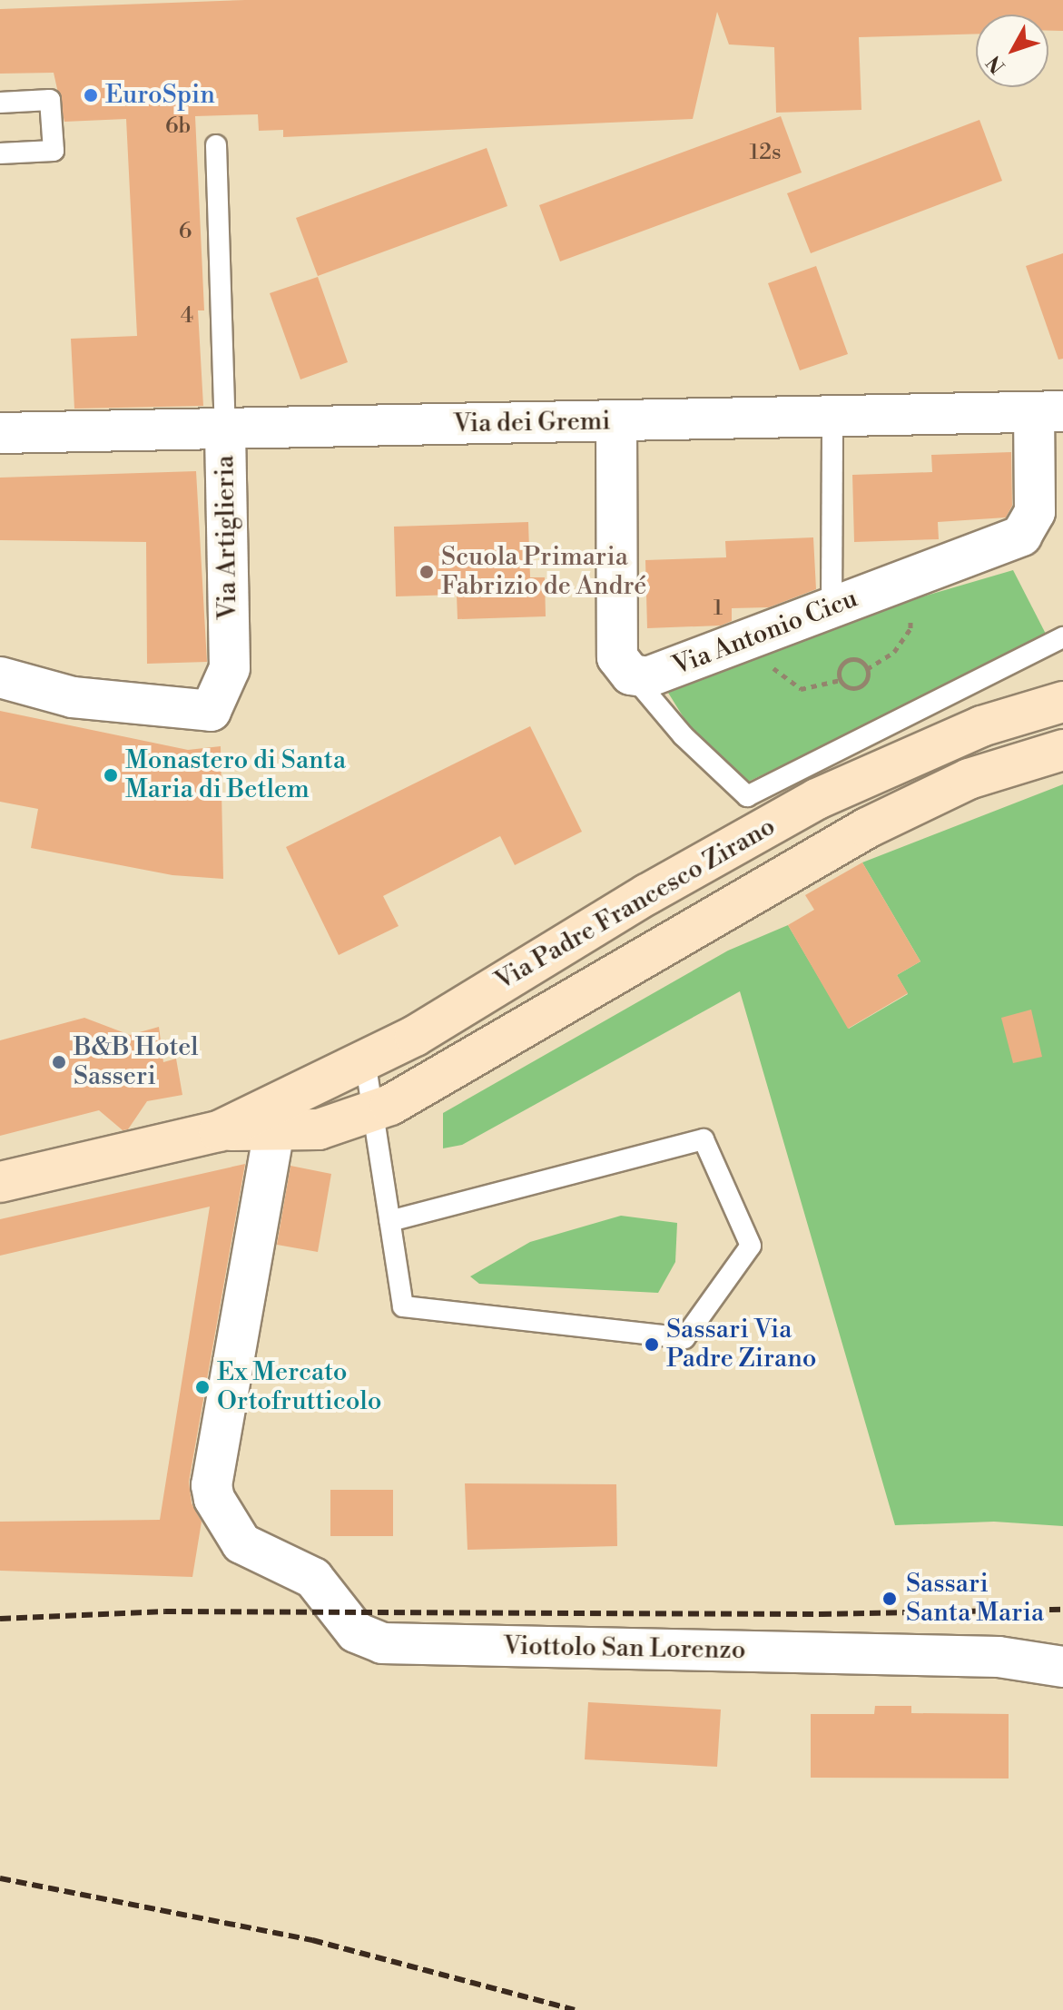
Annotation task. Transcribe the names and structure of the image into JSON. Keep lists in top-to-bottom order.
{
  "streets": {
    "main road": ["Via Padre Francesco Zirano"],
    "street": [
      "Via dei Gremi",
      "Via Artiglieria",
      "Via Antonio Cicu",
      "Viottolo San Lorenzo"
    ]
  },
  "crossings": [
    ["Via dei Gremi", "Via Artiglieria"],
    ["Via dei Gremi", "Via Antonio Cicu"],
    ["Via Padre Francesco Zirano", "Viottolo San Lorenzo"]
  ],
  "places": [
    "EuroSpin",
    "Scuola Primaria Fabrizio de André",
    "Monastero di Santa Maria di Betlem",
    "B&B Hotel Sasseri",
    "Sassari Via Padre Zirano",
    "Ex Mercato Ortofrutticolo",
    "Sassari Santa Maria"
  ],
  "house_numbers": [
    "6b",
    "12s",
    "6",
    "4",
    "1"
  ],
  "north": "bottom left"
}
